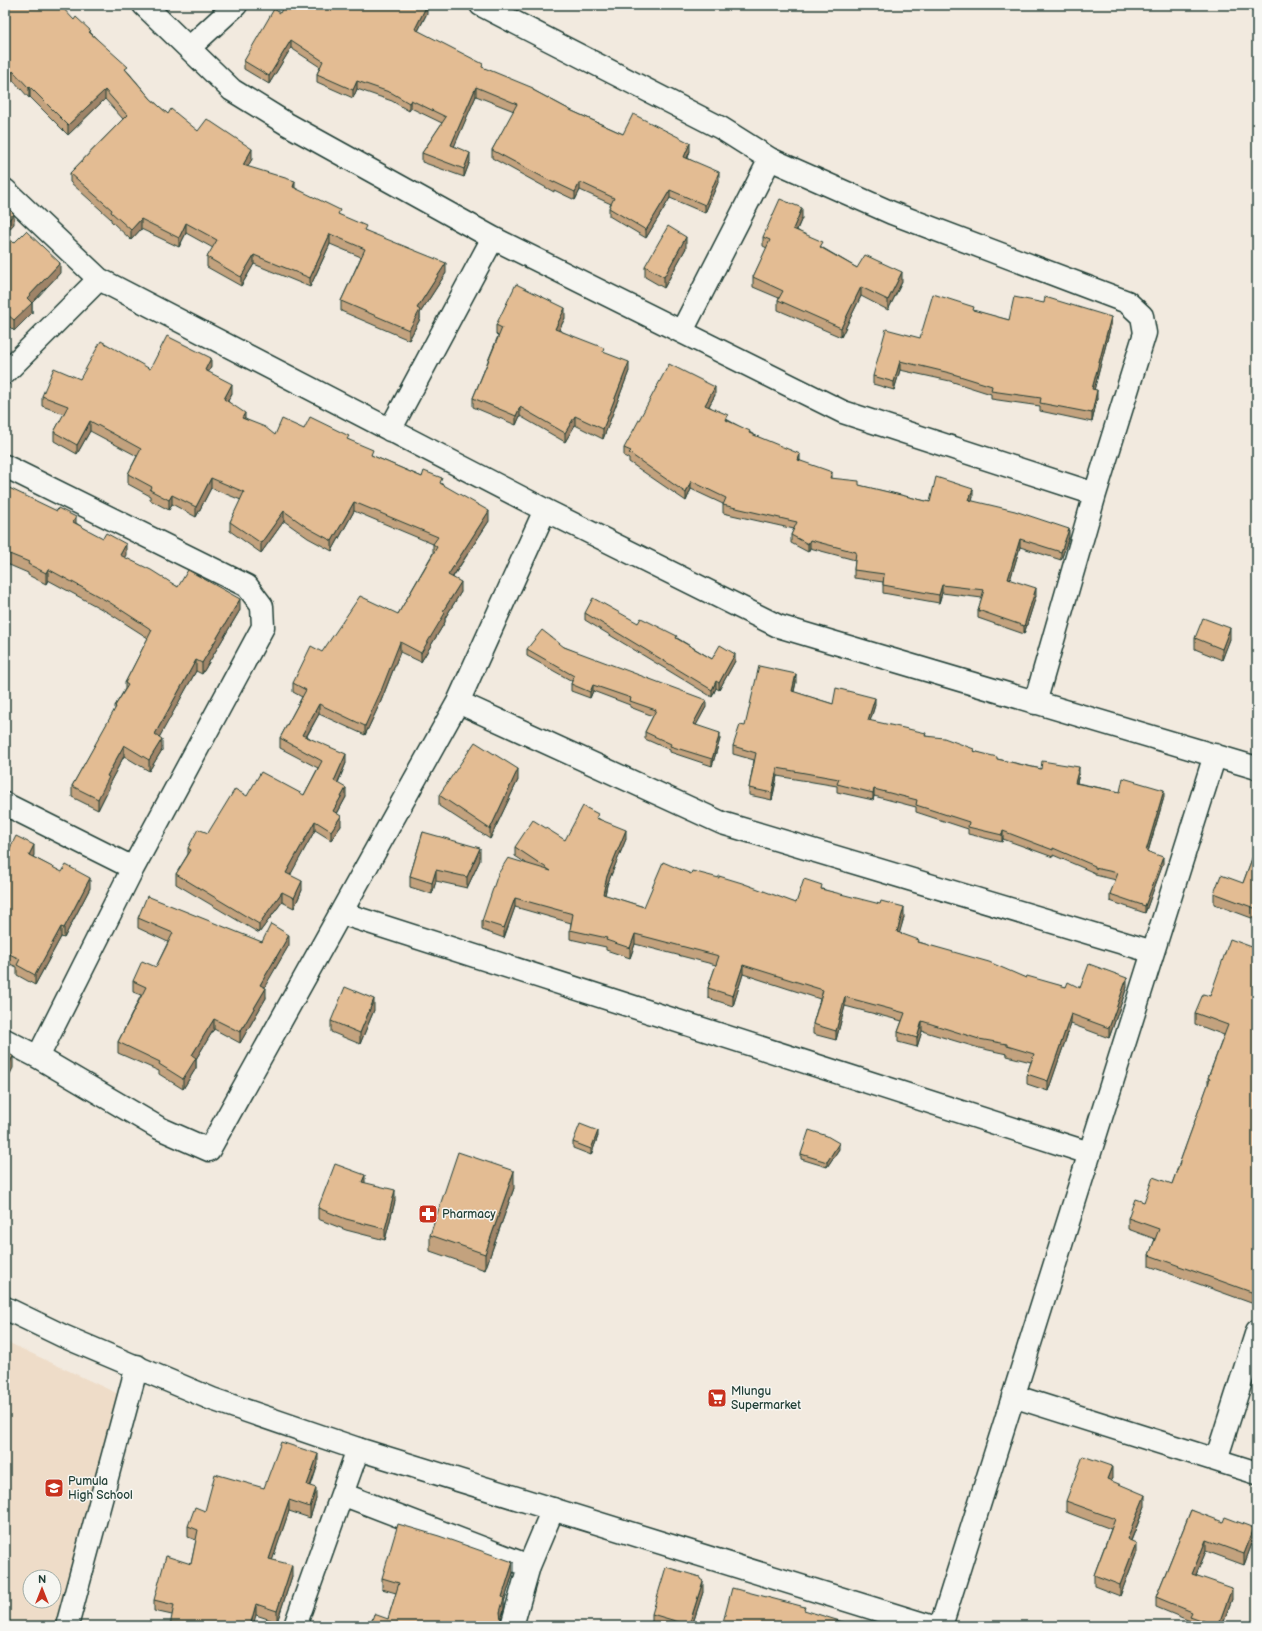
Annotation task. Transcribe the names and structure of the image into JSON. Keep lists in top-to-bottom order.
{
  "places": {
    "pharmacy": ["Pharmacy"],
    "supermarket": ["Mlungu Supermarket"],
    "school or university": ["Pumula High School"]
  },
  "north": "top"
}
